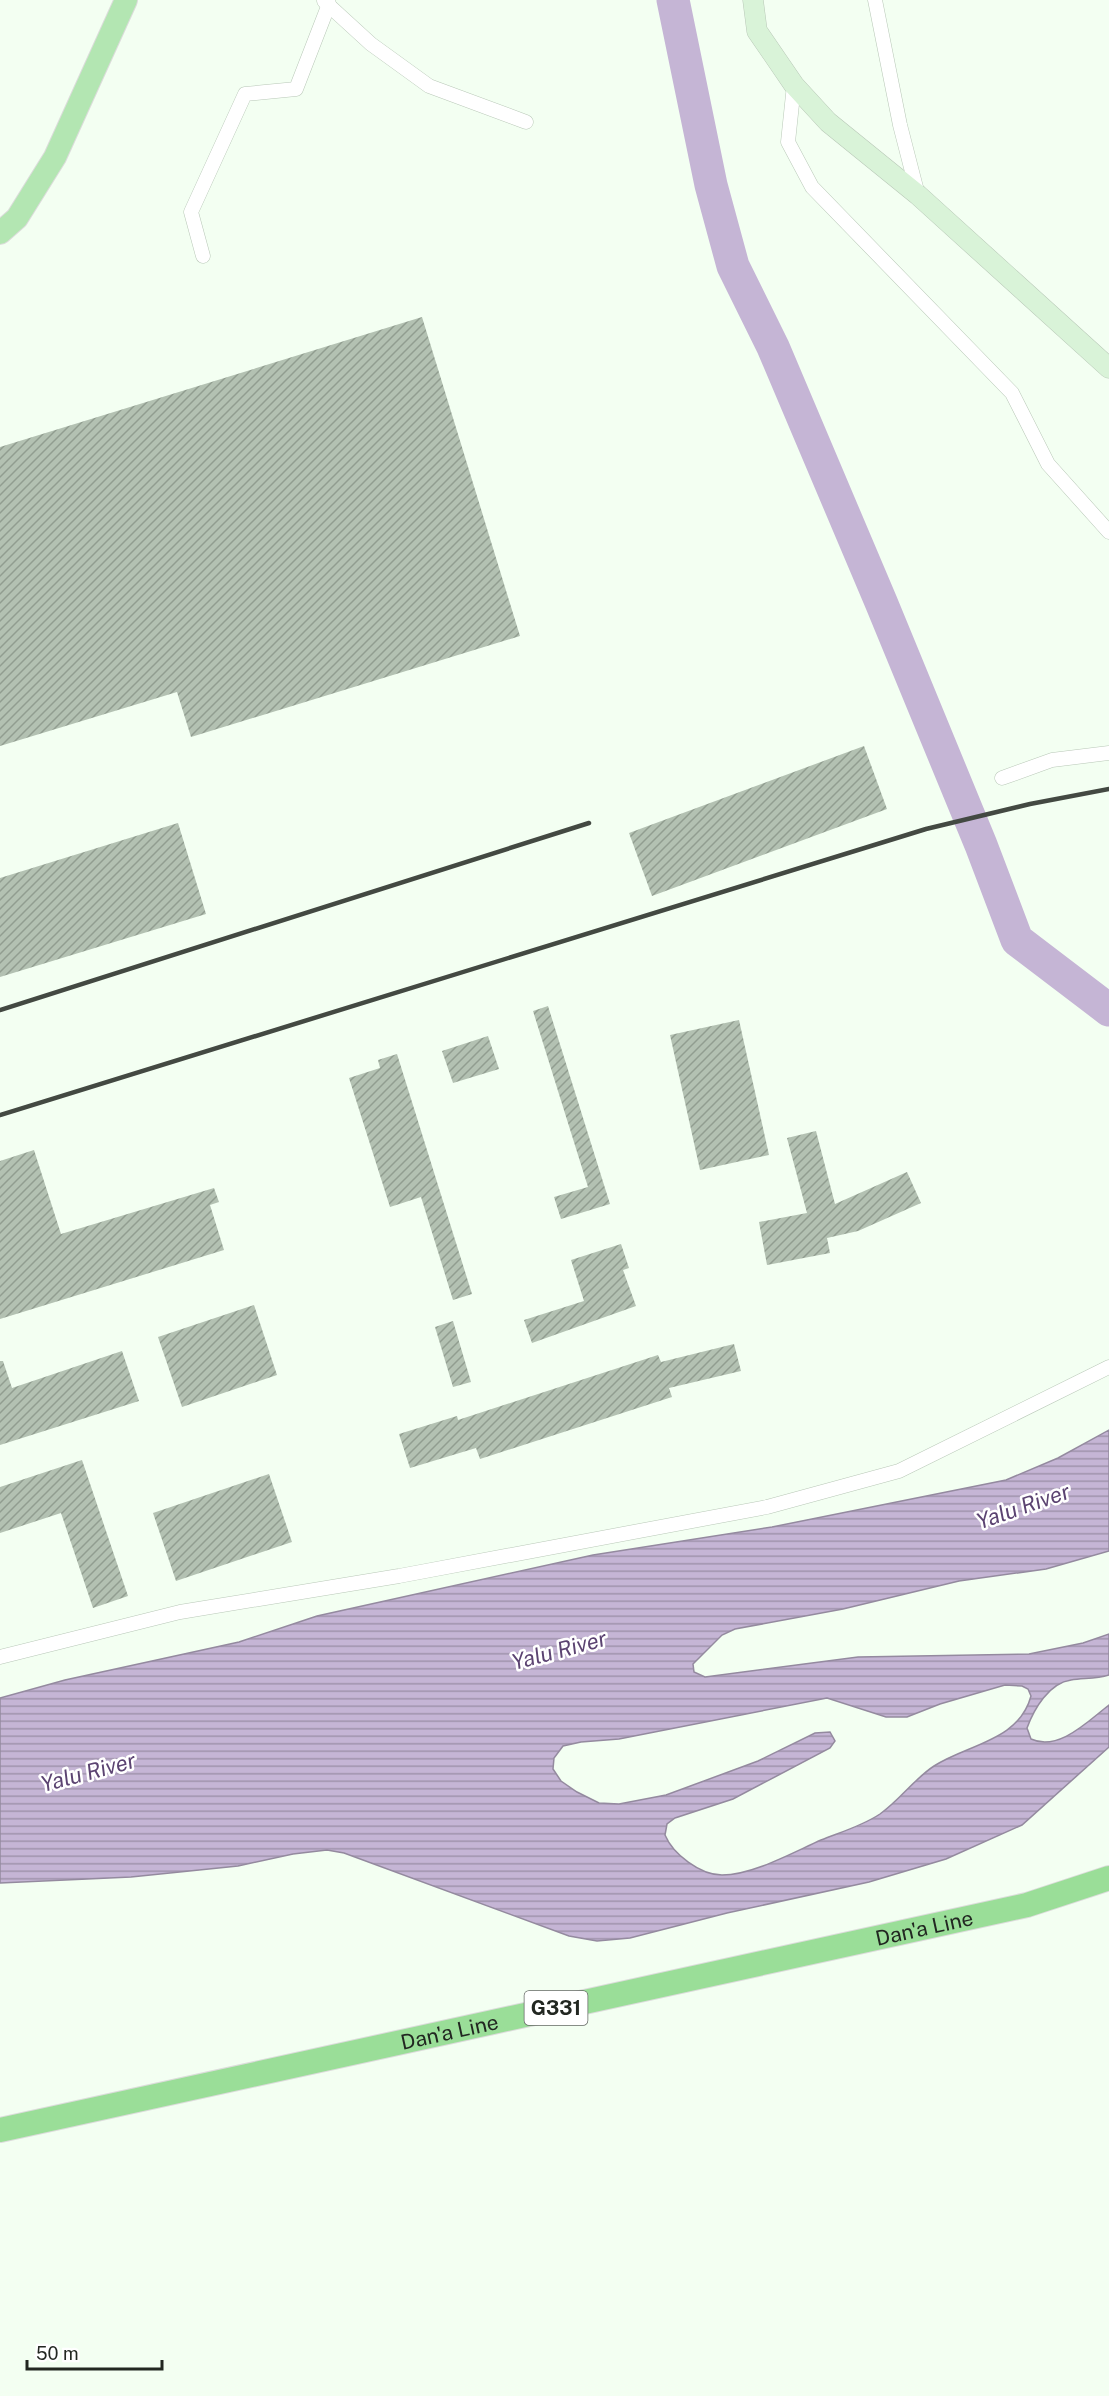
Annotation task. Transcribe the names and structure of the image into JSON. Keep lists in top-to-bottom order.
{
  "streets": {
    "highway": ["Dan'a Line", "G331"]
  },
  "water": ["Yalu River"],
  "scale_bar": "50 m"
}
